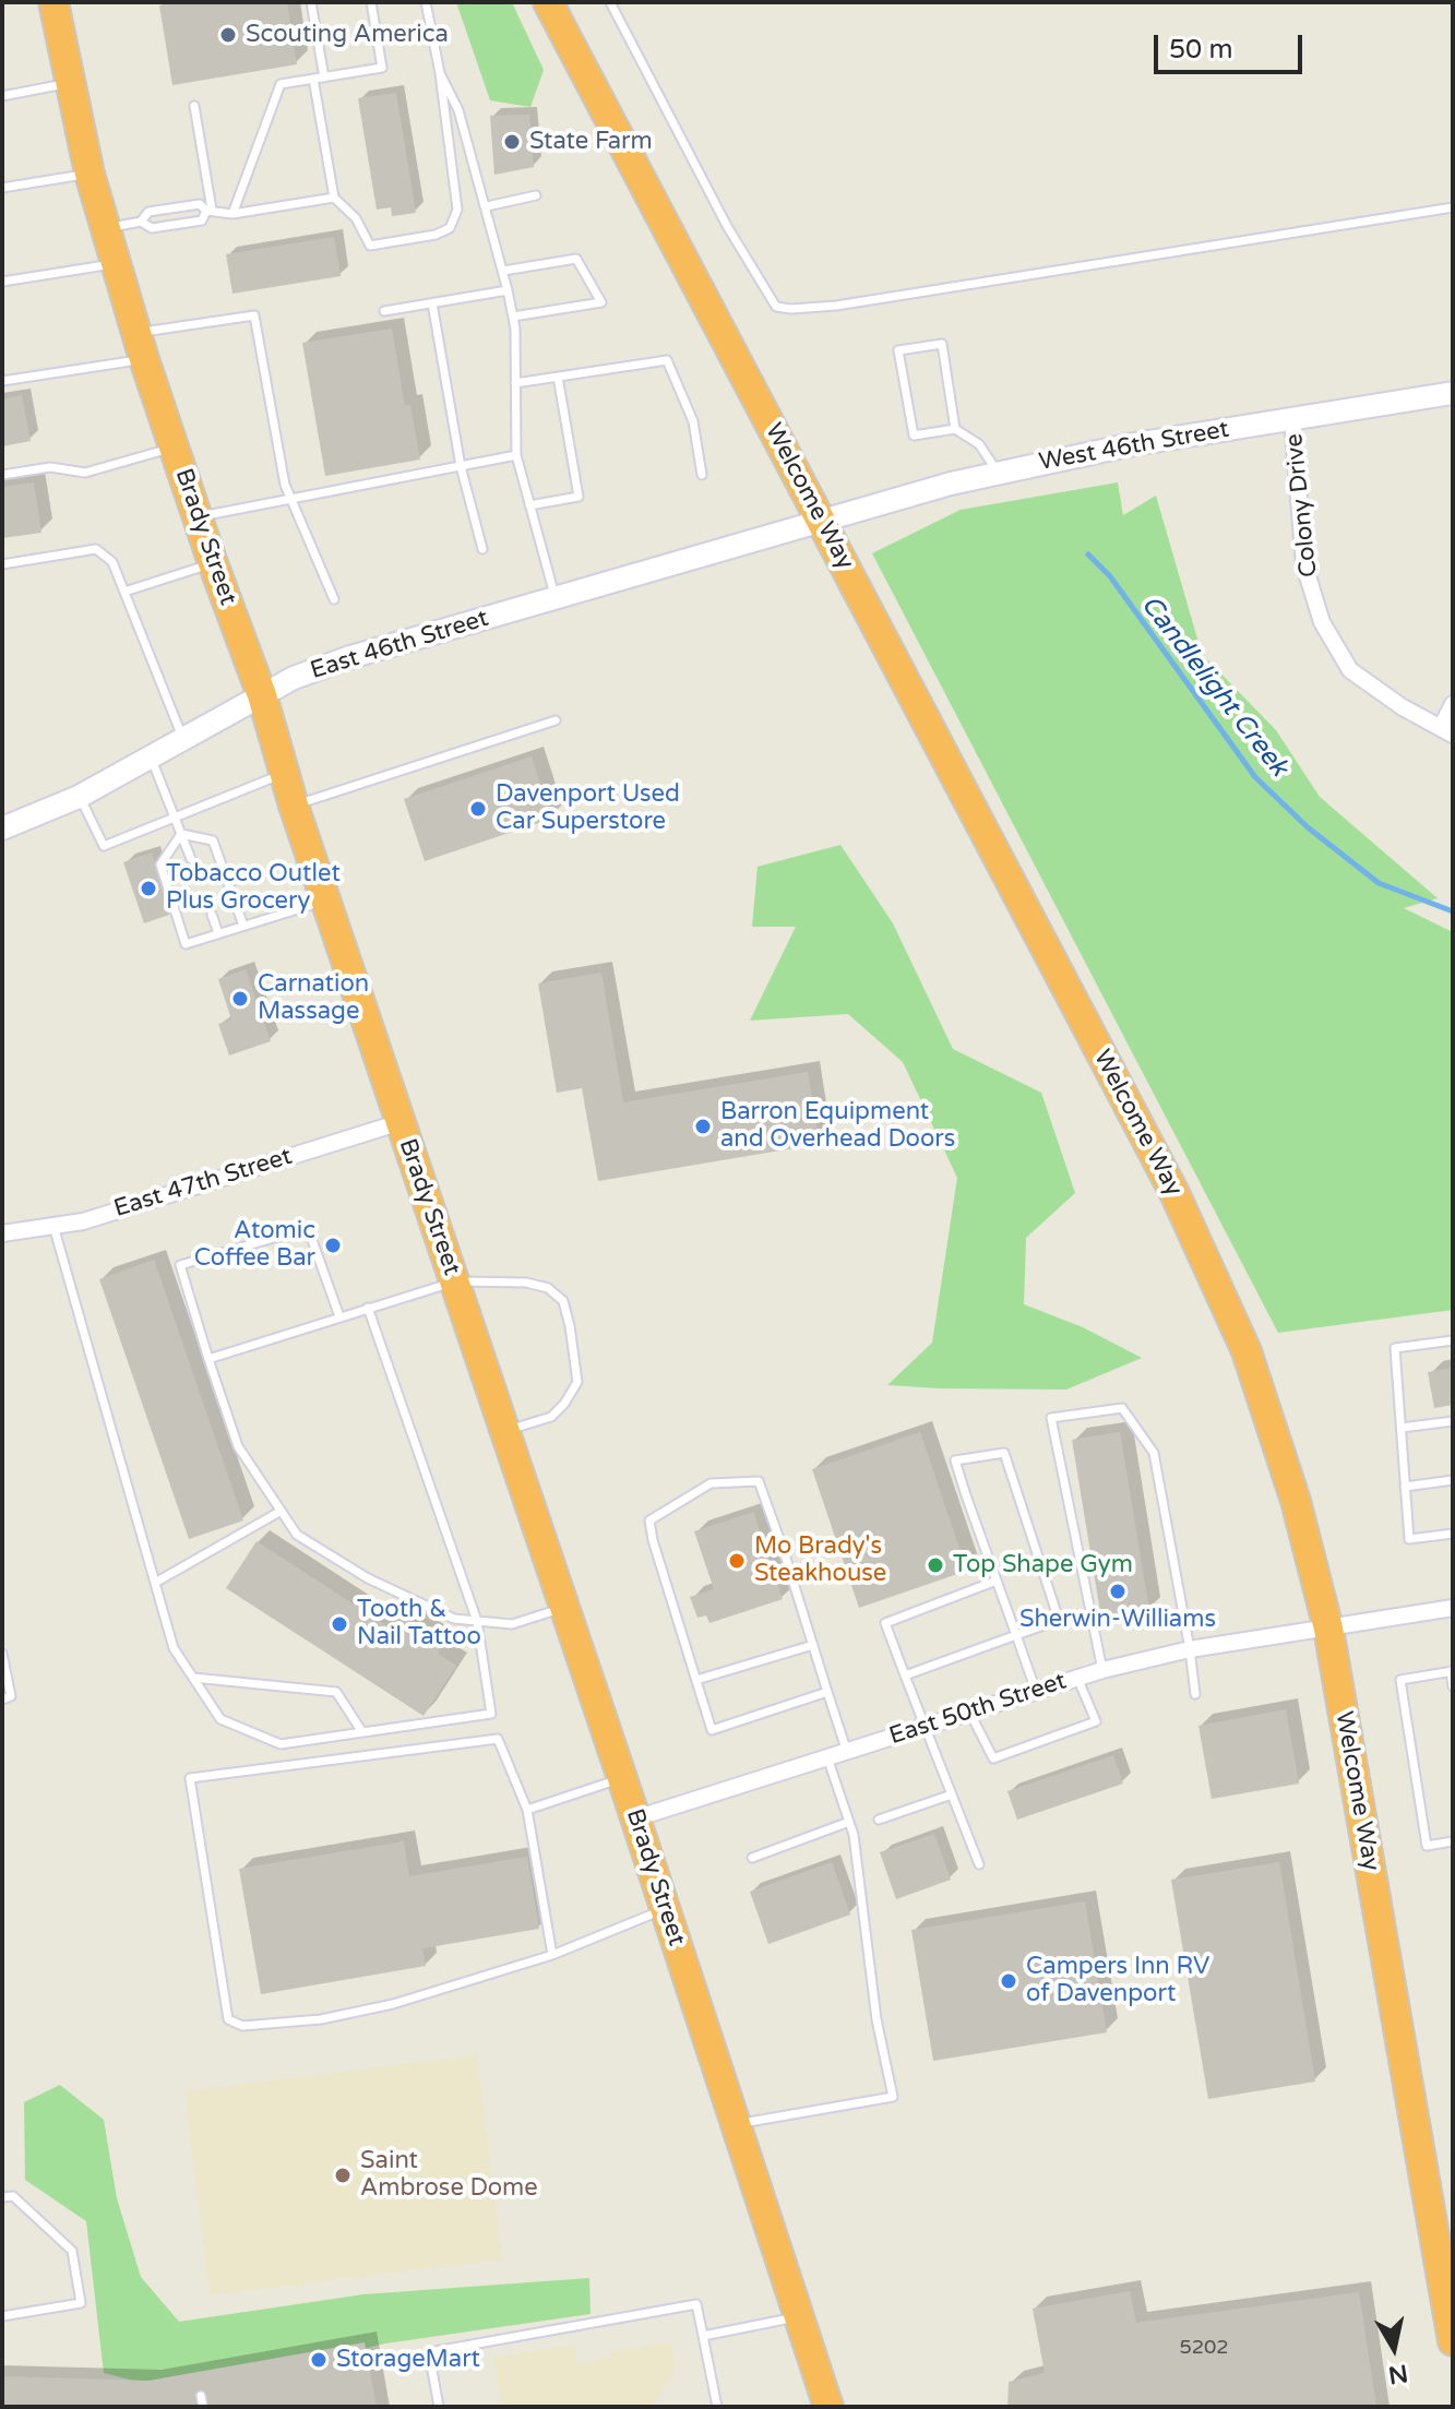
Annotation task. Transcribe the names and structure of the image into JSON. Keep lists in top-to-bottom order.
{
  "streets": {
    "highway": ["Welcome Way", "Brady Street"],
    "street": [
      "West 46th Street",
      "Colony Drive",
      "East 46th Street",
      "East 47th Street",
      "East 50th Street"
    ]
  },
  "crossings": [
    ["West 46th Street", "Welcome Way"],
    ["West 46th Street", "Colony Drive"],
    ["West 46th Street", "East 46th Street"],
    ["Welcome Way", "East 46th Street"],
    ["Welcome Way", "East 50th Street"],
    ["Brady Street", "East 46th Street"],
    ["Brady Street", "East 47th Street"],
    ["Brady Street", "East 50th Street"]
  ],
  "water": ["Candlelight Creek"],
  "places": [
    "Scouting America",
    "State Farm",
    "Davenport Used Car Superstore",
    "Tobacco Outlet Plus Grocery",
    "Carnation Massage",
    "Barron Equipment and Overhead Doors",
    "Atomic Coffee Bar",
    "Mo Brady's Steakhouse",
    "Top Shape Gym",
    "Sherwin-Williams",
    "Tooth & Nail Tattoo",
    "Campers Inn RV of Davenport",
    "Saint Ambrose Dome",
    "StorageMart"
  ],
  "house_numbers": ["5202"],
  "scale_bar": "50 m",
  "north": "bottom"
}
